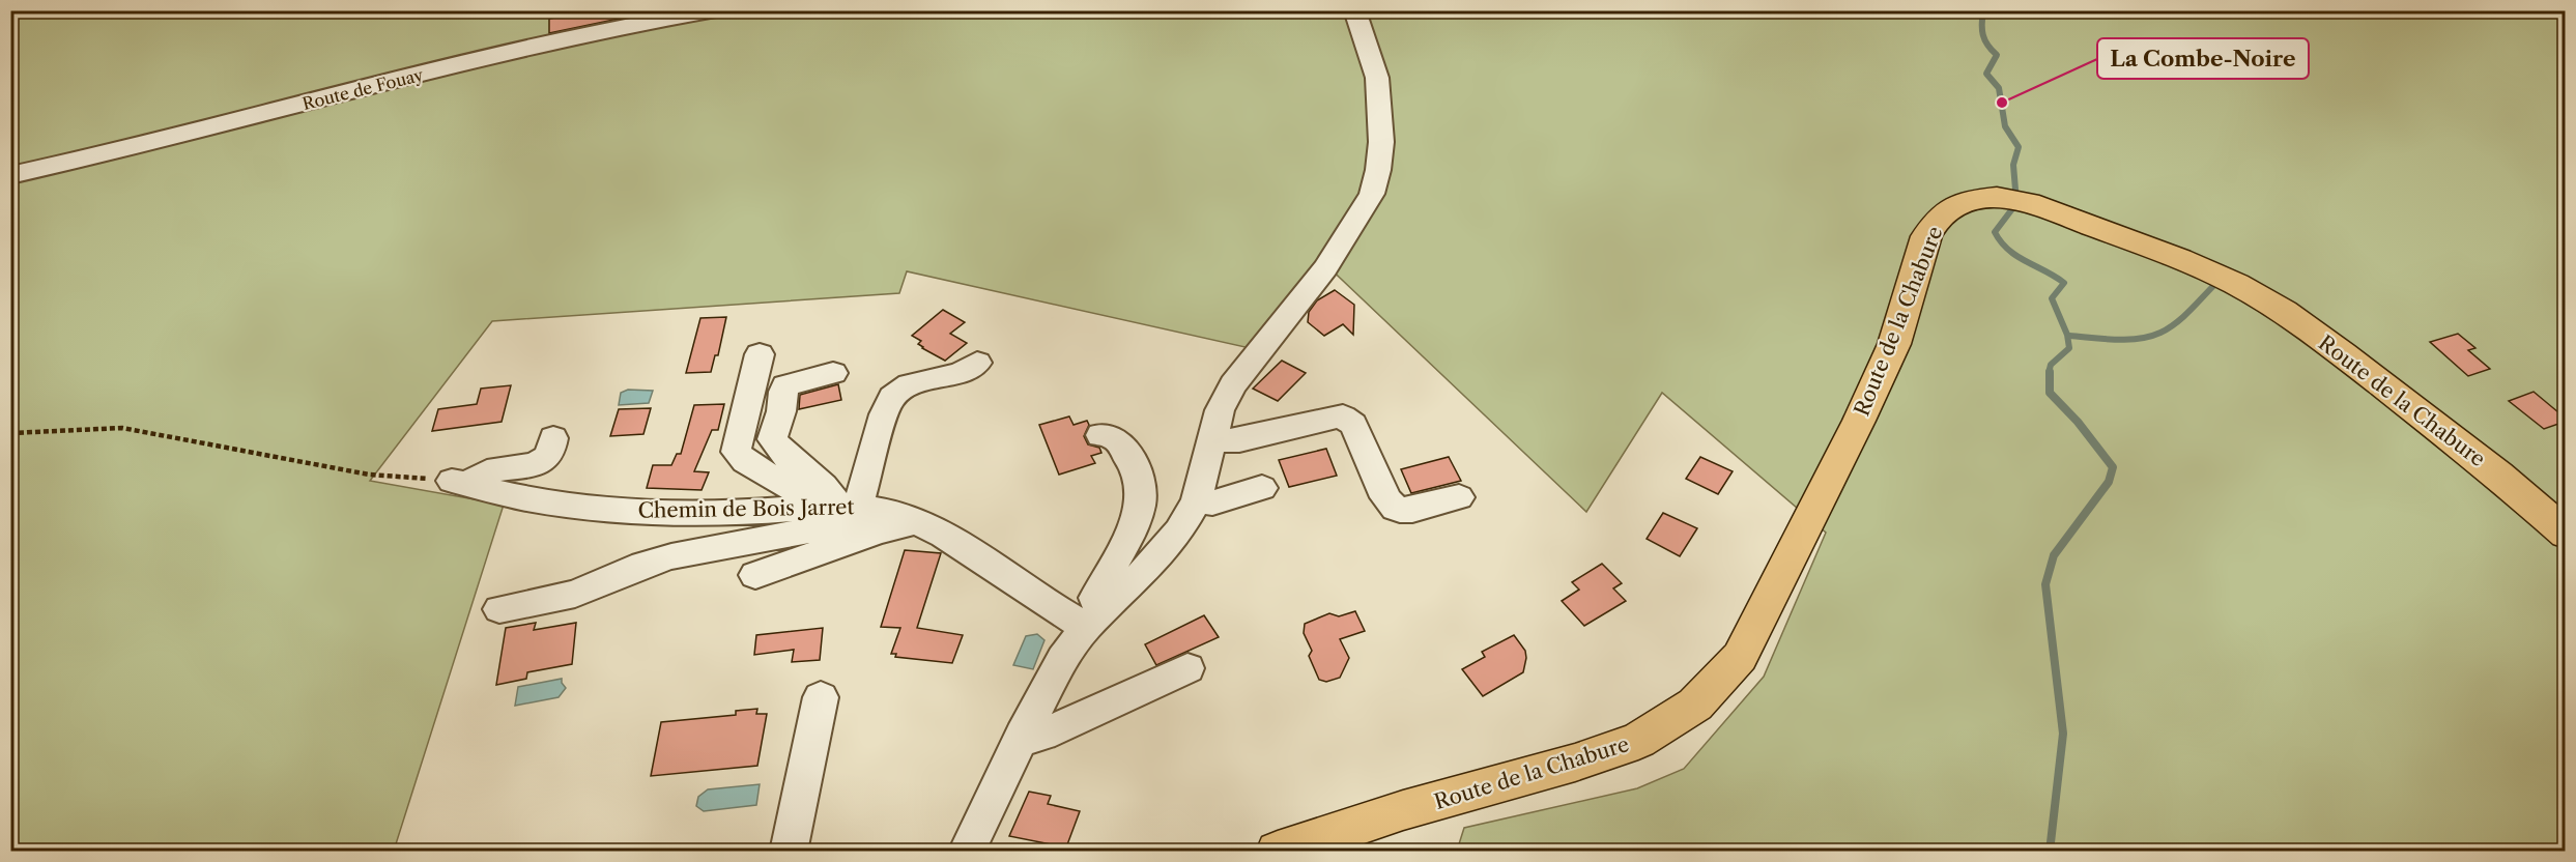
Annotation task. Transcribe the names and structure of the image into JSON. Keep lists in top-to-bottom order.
{
  "streets": {
    "main road": ["Route de la Chabure"],
    "street": ["Route de Fouay", "Chemin de Bois Jarret"]
  },
  "places": ["La Combe-Noire"]
}
